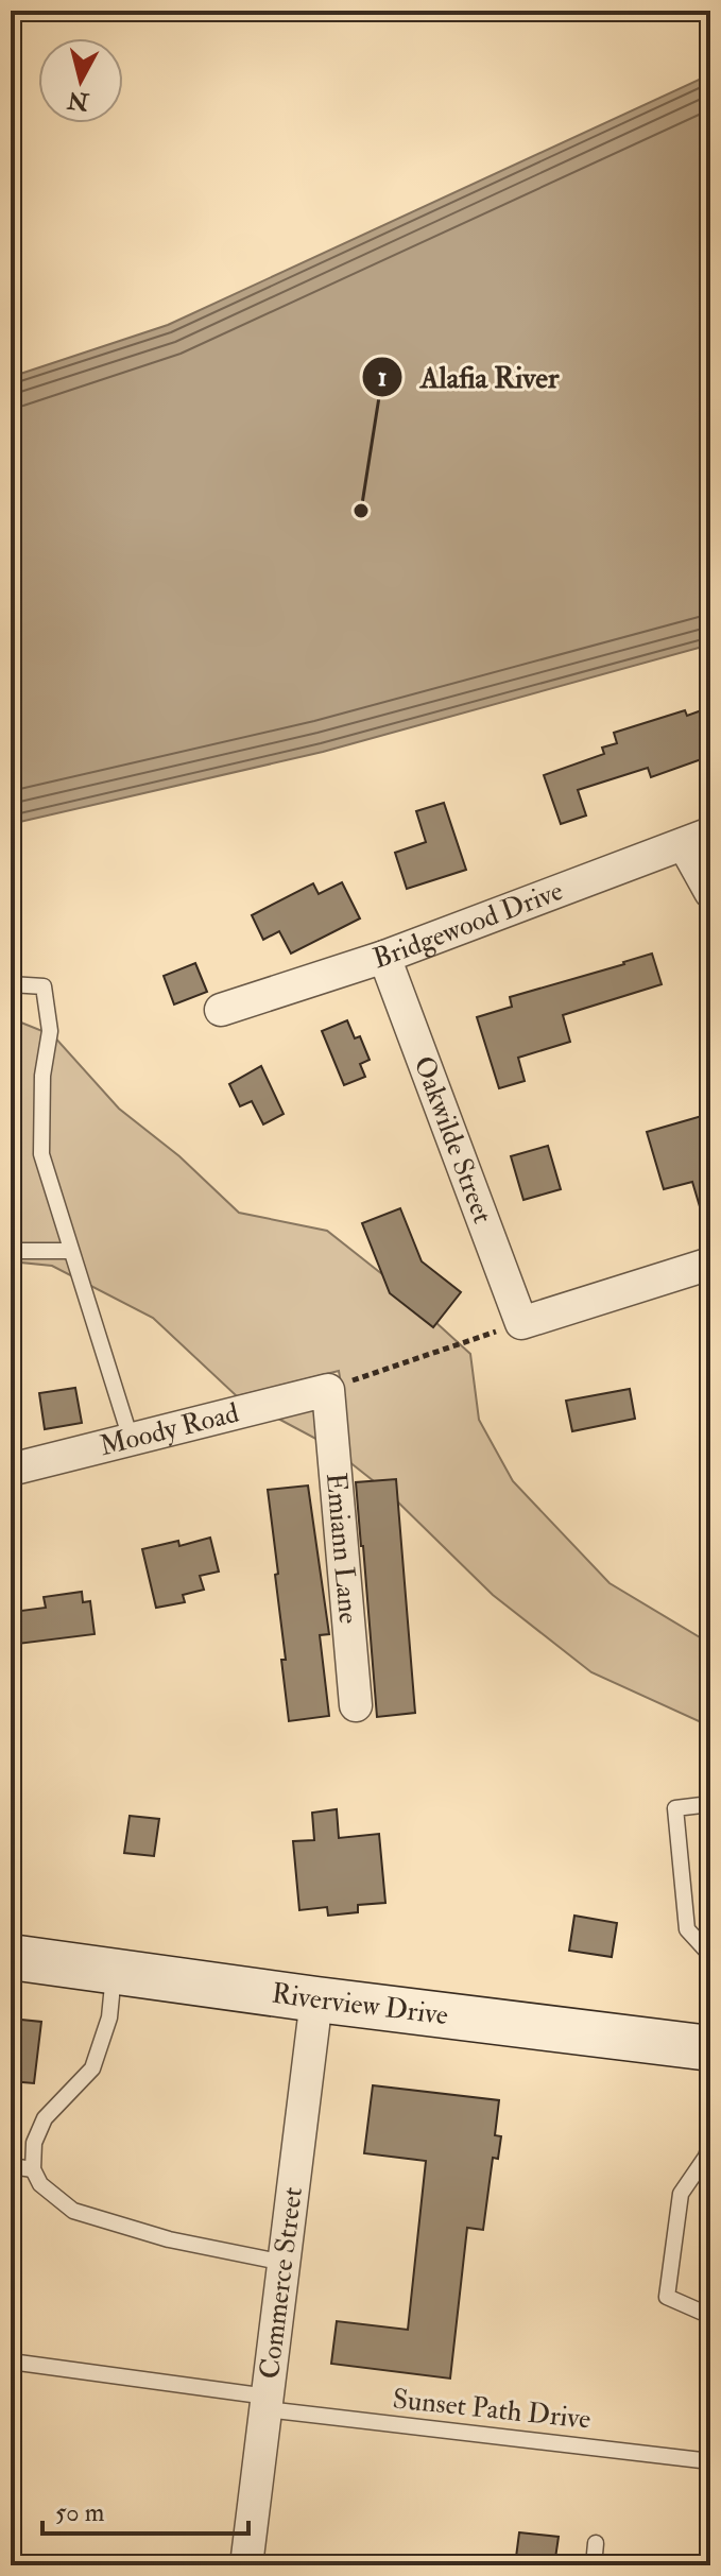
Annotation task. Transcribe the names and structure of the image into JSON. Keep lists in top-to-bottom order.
{
  "streets": {
    "street": [
      "Bridgewood Drive",
      "Oakwilde Street",
      "Moody Road",
      "Emiann Lane",
      "Riverview Drive",
      "Commerce Street"
    ],
    "lane": ["Sunset Path Drive"]
  },
  "crossings": [
    ["Bridgewood Drive", "Oakwilde Street"],
    ["Moody Road", "Emiann Lane"],
    ["Riverview Drive", "Commerce Street"],
    ["Commerce Street", "Sunset Path Drive"]
  ],
  "places": ["Alafia River"],
  "scale_bar": "50 m",
  "north": "bottom"
}
